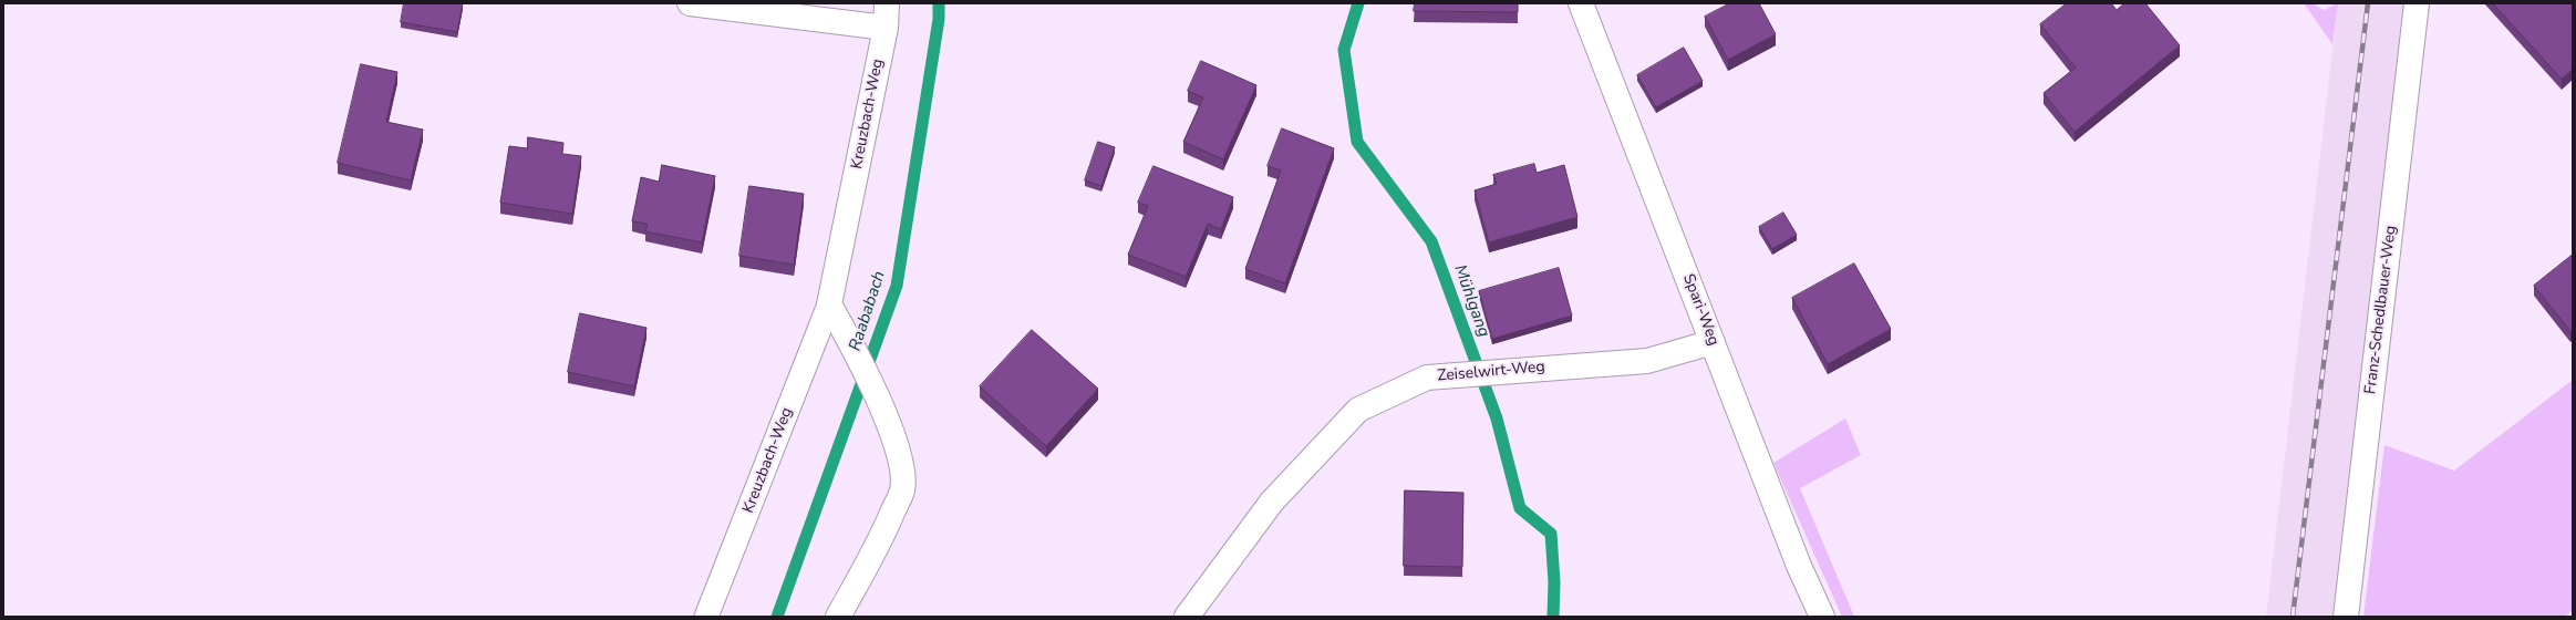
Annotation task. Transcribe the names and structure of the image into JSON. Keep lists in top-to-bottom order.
{
  "streets": {
    "street": [
      "Kreuzbach-Weg",
      "Spari-Weg",
      "Franz-Schedlbauer-Weg",
      "Zeiselwirt-Weg"
    ]
  },
  "crossings": [
    ["Spari-Weg", "Zeiselwirt-Weg"]
  ],
  "water": ["Mühlgang", "Raababach"]
}
